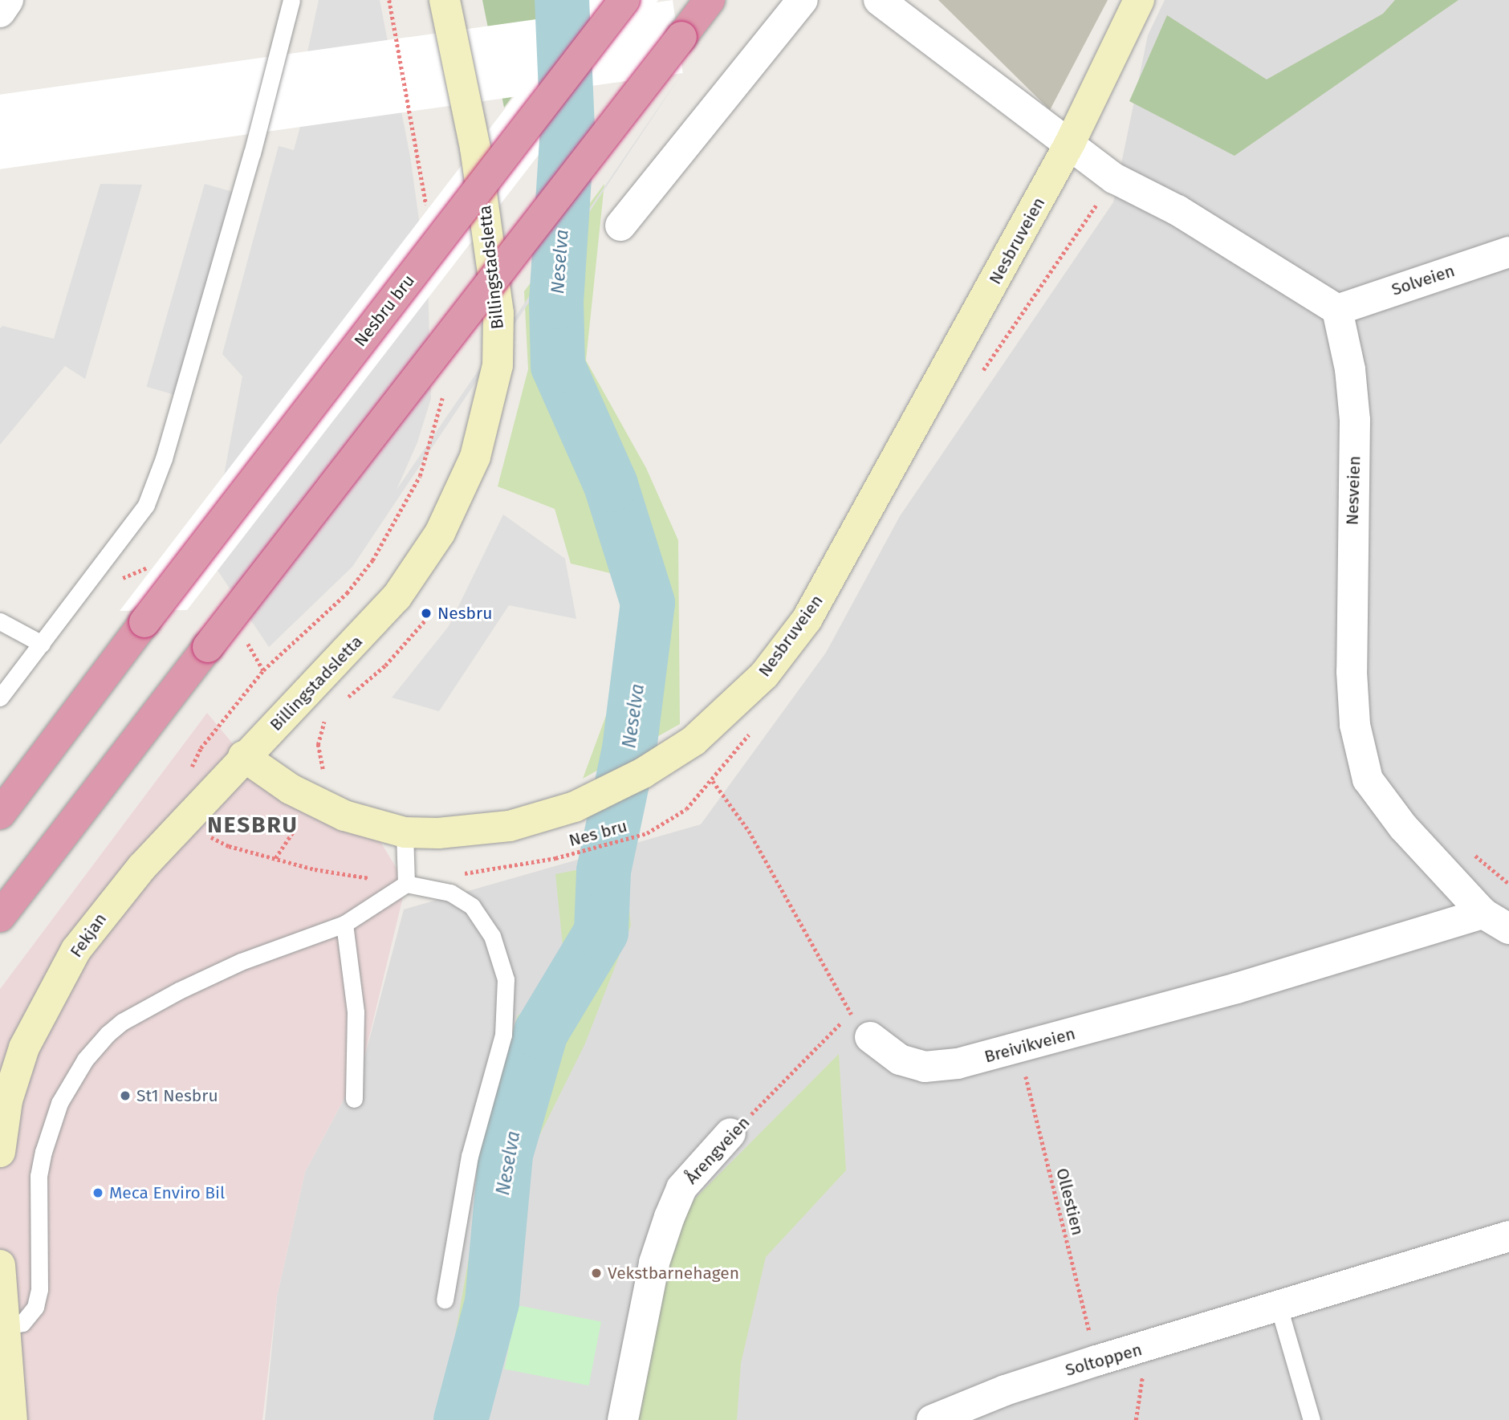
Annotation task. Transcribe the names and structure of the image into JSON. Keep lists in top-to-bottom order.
{
  "streets": {
    "highway": ["Nesbru bru"],
    "main road": ["Nesbruveien", "Billingstadsletta", "Fekjan"],
    "street": [
      "Solveien",
      "Nesveien",
      "Breivikveien",
      "Årengveien",
      "Soltoppen"
    ],
    "path": ["Nes bru", "Ollestien"]
  },
  "crossings": [
    ["Nesbruveien", "Billingstadsletta"],
    ["Nesbruveien", "Fekjan"],
    ["Billingstadsletta", "Fekjan"],
    ["Solveien", "Nesveien"],
    ["Nesveien", "Breivikveien"],
    ["Nes bru", "Årengveien"],
    ["Breivikveien", "Ollestien"],
    ["Ollestien", "Soltoppen"]
  ],
  "districts": ["NESBRU"],
  "water": ["Neselva"],
  "places": [
    "Nesbru",
    "St1 Nesbru",
    "Meca Enviro Bil",
    "Vekstbarnehagen"
  ]
}
